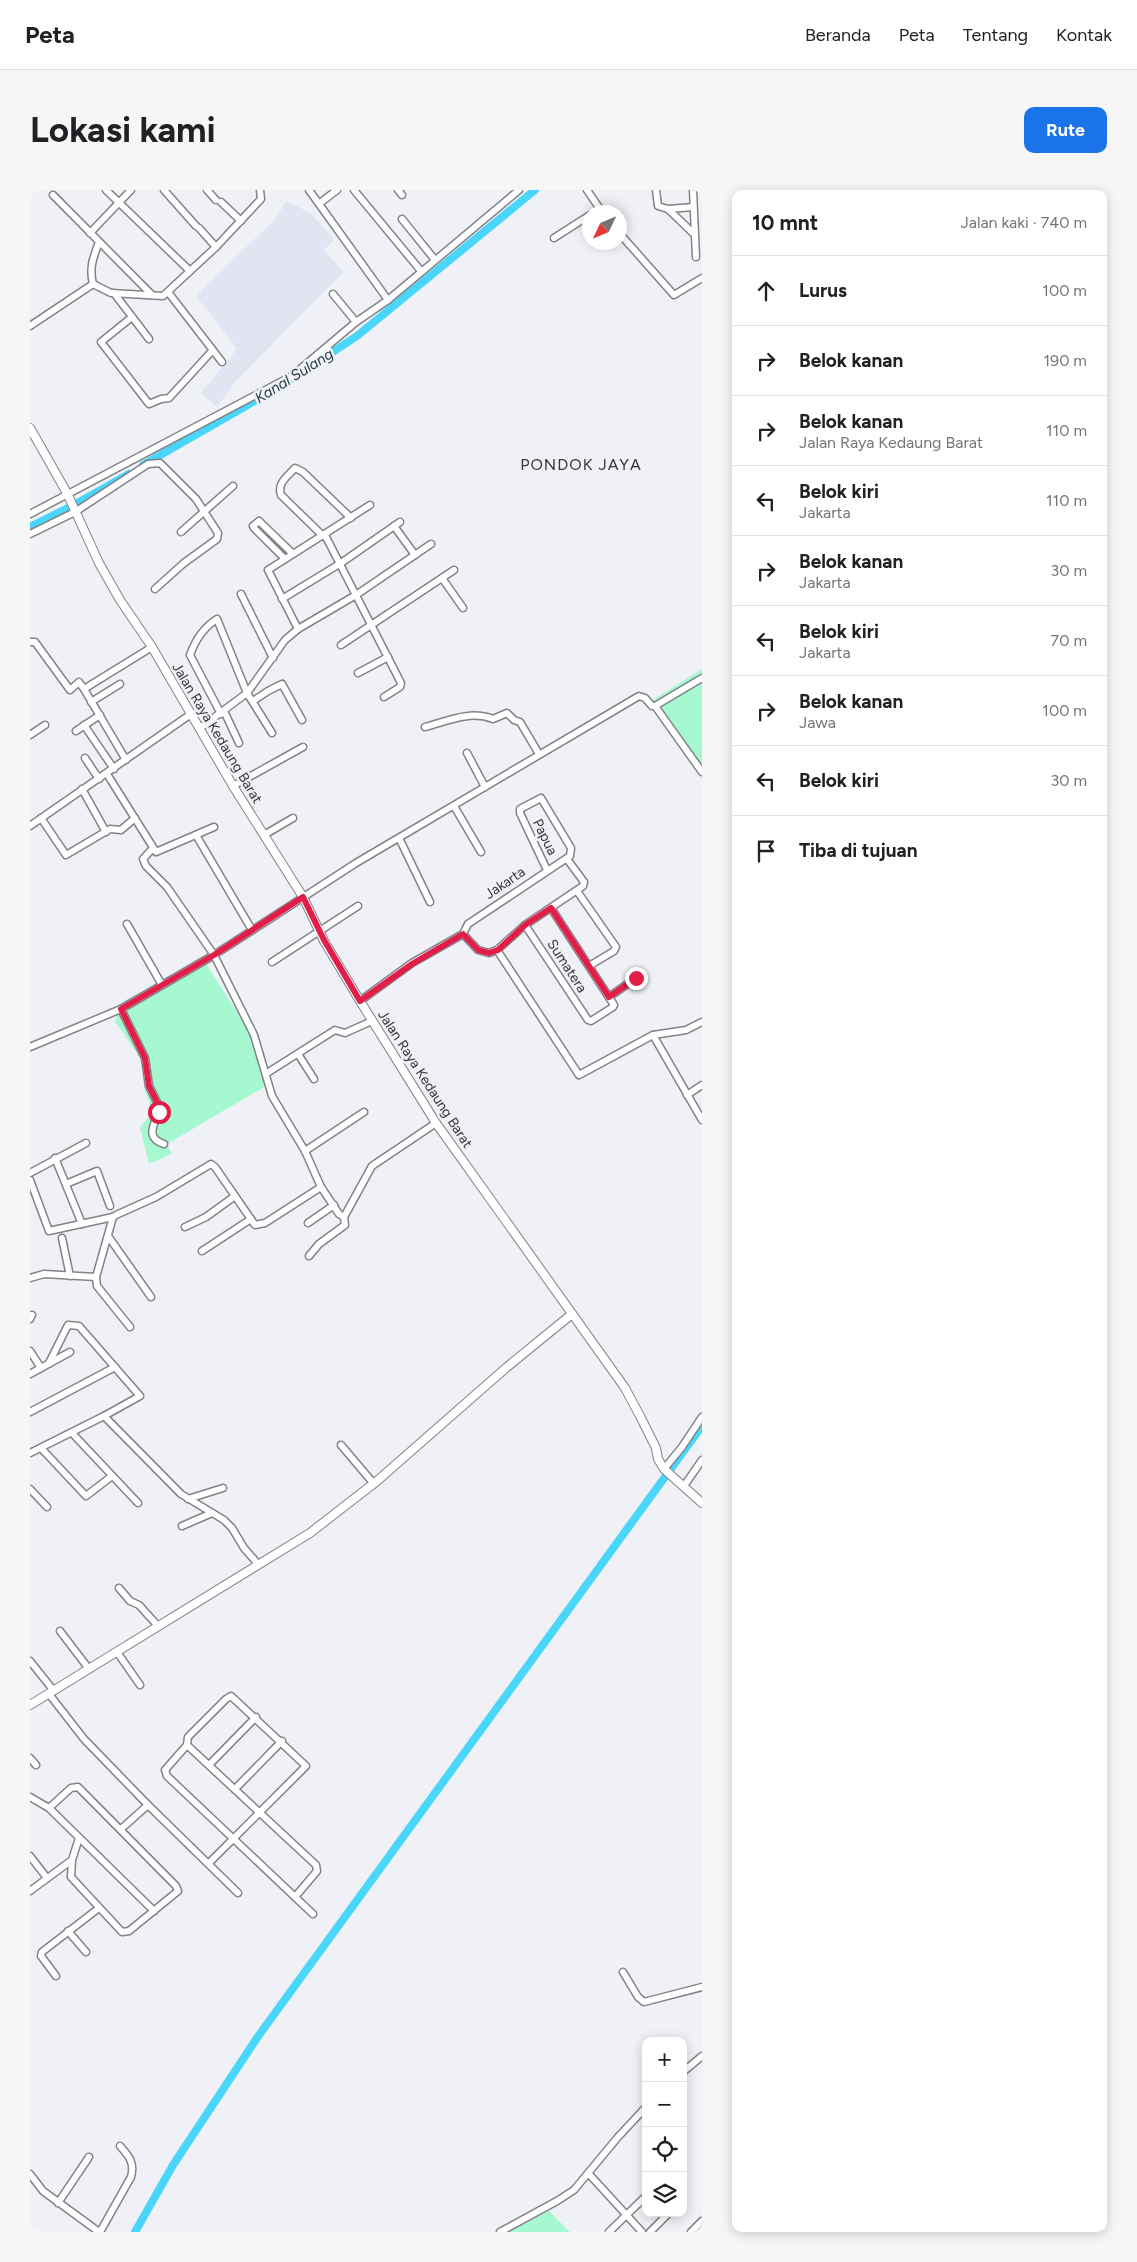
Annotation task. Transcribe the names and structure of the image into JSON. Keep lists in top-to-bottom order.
{
  "streets": {
    "street": [
      "Jalan Raya Kedaung Barat",
      "Papua",
      "Jakarta",
      "Sumatera"
    ]
  },
  "crossings": [
    ["Jalan Raya Kedaung Barat", "Jakarta"],
    ["Papua", "Jakarta"]
  ],
  "districts": ["PONDOK JAYA"],
  "water": ["Kanal Sulang"],
  "north": "bottom left",
  "page": {
    "header": "Peta",
    "nav": [
      "Beranda",
      "Peta",
      "Tentang",
      "Kontak"
    ],
    "buttons": "Rute",
    "title": "Lokasi kami",
    "heading": ["10 mnt", "Jalan kaki · 740 m"],
    "list": [
      ["Lurus", "100 m"],
      ["Belok kanan", "190 m"],
      ["Belok kanan", "Jalan Raya Kedaung Barat", "110 m"],
      ["Belok kiri", "Jakarta", "110 m"],
      ["Belok kanan", "Jakarta", "30 m"],
      ["Belok kiri", "Jakarta", "70 m"],
      ["Belok kanan", "Jawa", "100 m"],
      ["Belok kiri", "30 m"],
      "Tiba di tujuan"
    ],
    "map_buttons": ["+", "−"]
  }
}
